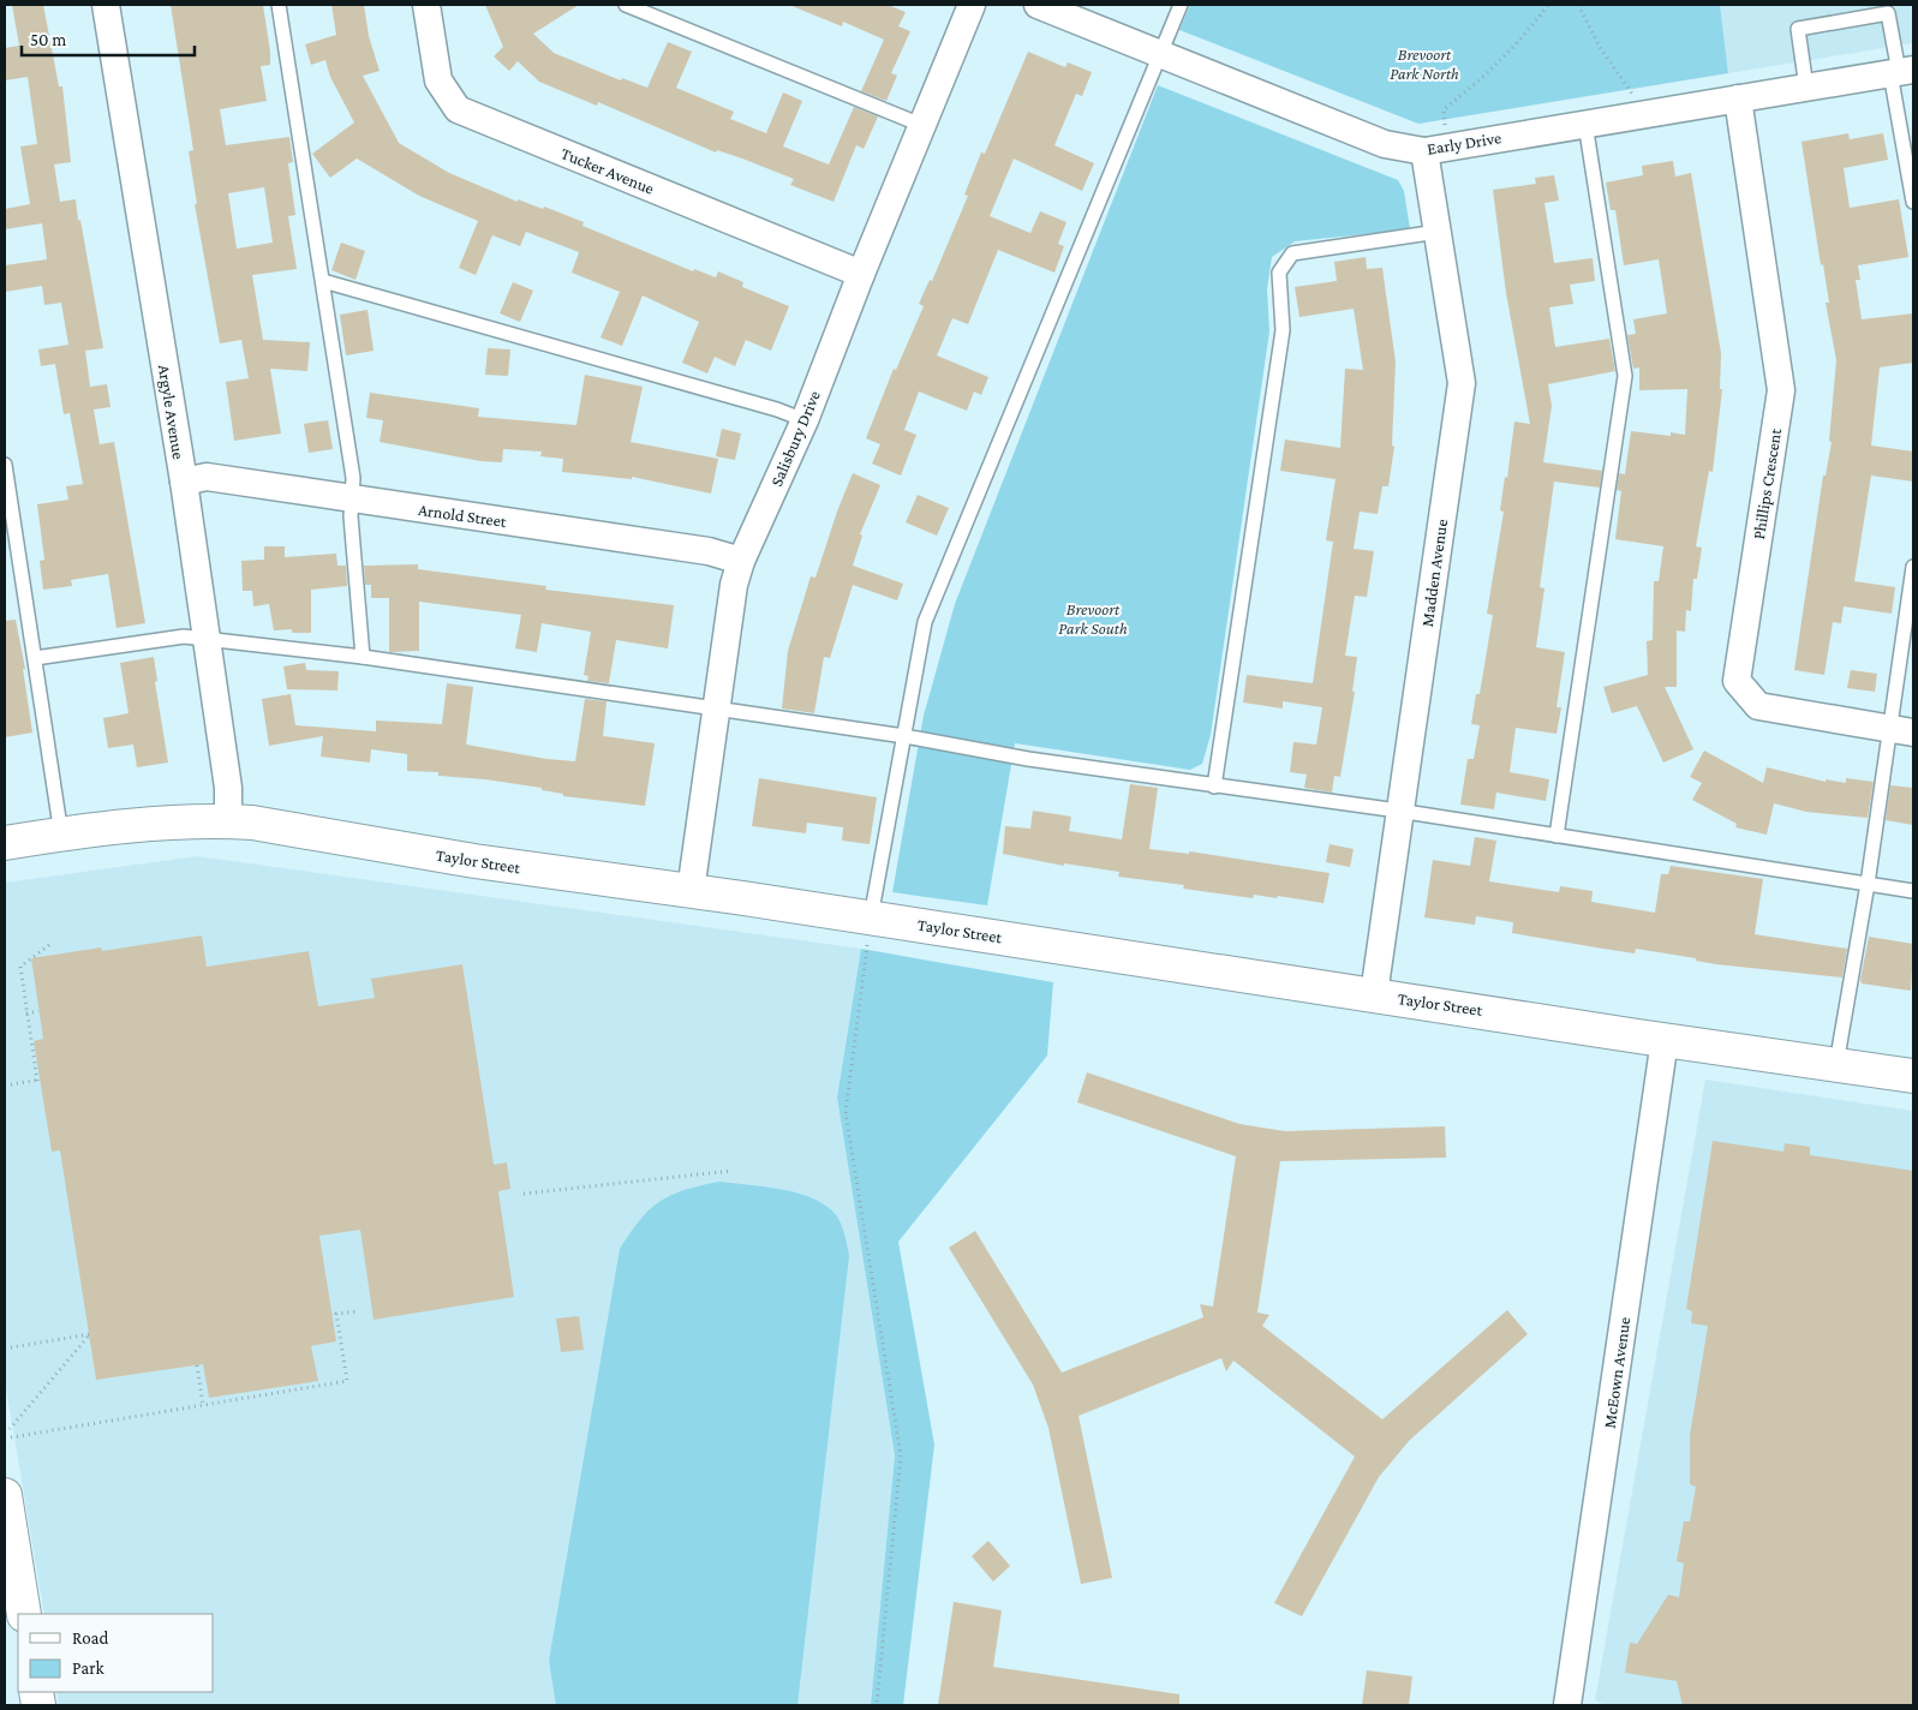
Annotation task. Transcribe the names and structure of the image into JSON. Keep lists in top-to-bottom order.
{
  "streets": {
    "main road": ["Taylor Street"],
    "street": [
      "Early Drive",
      "Tucker Avenue",
      "Argyle Avenue",
      "Salisbury Drive",
      "Phillips Crescent",
      "Arnold Street",
      "Madden Avenue",
      "McEown Avenue"
    ]
  },
  "crossings": [
    ["Early Drive", "Phillips Crescent"],
    ["Early Drive", "Madden Avenue"],
    ["Tucker Avenue", "Salisbury Drive"],
    ["Argyle Avenue", "Arnold Street"],
    ["Argyle Avenue", "Taylor Street"],
    ["Salisbury Drive", "Arnold Street"],
    ["Salisbury Drive", "Taylor Street"],
    ["Madden Avenue", "Taylor Street"],
    ["Taylor Street", "McEown Avenue"]
  ],
  "parks": ["Brevoort Park North", "Brevoort Park South"],
  "legend": ["Road", "Park"],
  "scale_bar": "50 m"
}
